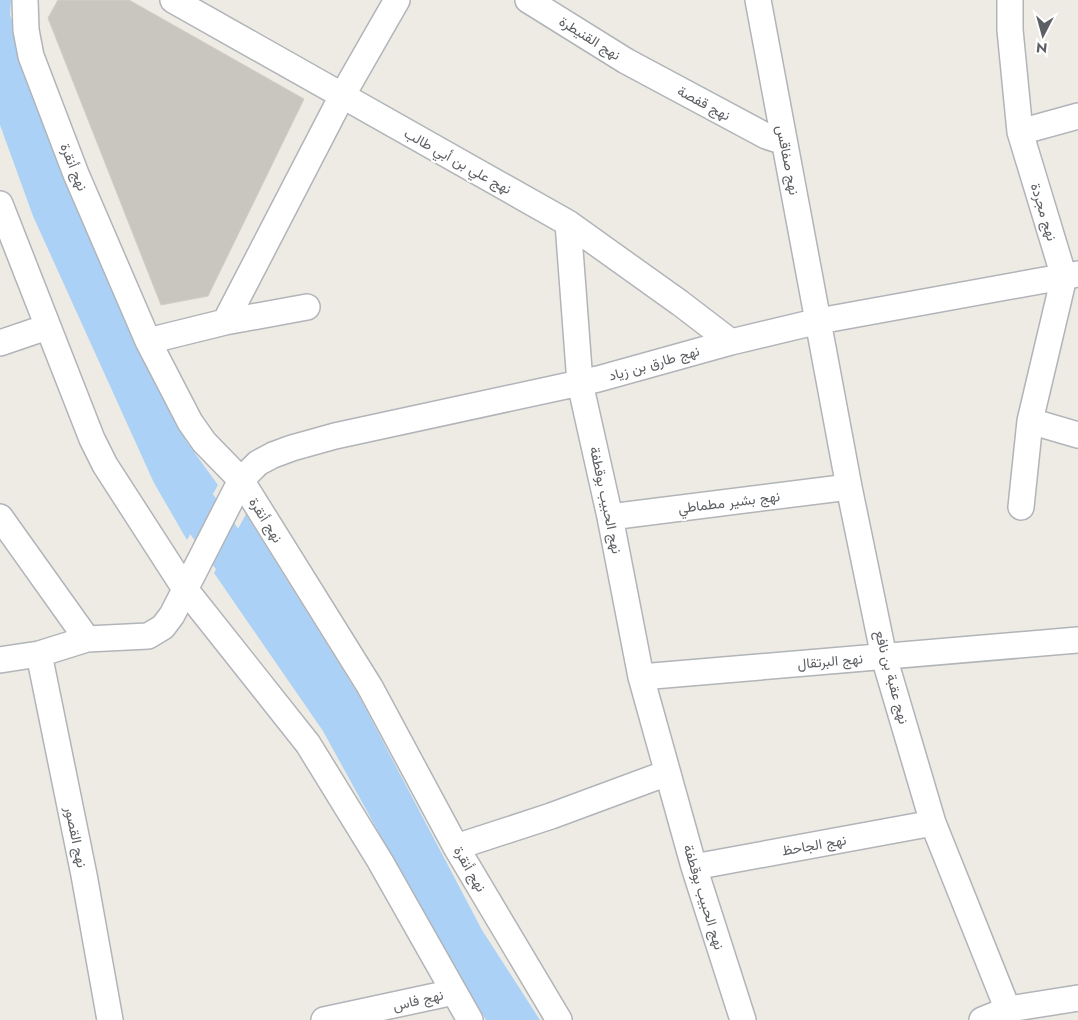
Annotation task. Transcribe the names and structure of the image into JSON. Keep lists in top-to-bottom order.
{
  "streets": {
    "street": [
      "نهج القنيطرة",
      "نهج قفصة",
      "نهج صفاقس",
      "نهج علي بن أبي طالب",
      "نهج أنقرة",
      "نهج مجردة",
      "نهج طارق بن زياد",
      "نهج الحبيب بوقطفة",
      "نهج بشير مطماطي",
      "نهج البرتقال",
      "نهج عقبة بن نافع",
      "نهج القصور",
      "نهج الجاحظ",
      "نهج فاس"
    ]
  },
  "crossings": [
    ["نهج القنيطرة", "نهج قفصة"],
    ["نهج قفصة", "نهج صفاقس"],
    ["نهج صفاقس", "نهج طارق بن زياد"],
    ["نهج صفاقس", "نهج عقبة بن نافع"],
    ["نهج علي بن أبي طالب", "نهج طارق بن زياد"],
    ["نهج علي بن أبي طالب", "نهج الحبيب بوقطفة"],
    ["نهج أنقرة", "نهج طارق بن زياد"],
    ["نهج مجردة", "نهج طارق بن زياد"],
    ["نهج طارق بن زياد", "نهج الحبيب بوقطفة"],
    ["نهج طارق بن زياد", "نهج عقبة بن نافع"],
    ["نهج طارق بن زياد", "نهج القصور"],
    ["نهج الحبيب بوقطفة", "نهج بشير مطماطي"],
    ["نهج الحبيب بوقطفة", "نهج البرتقال"],
    ["نهج الحبيب بوقطفة", "نهج الجاحظ"],
    ["نهج بشير مطماطي", "نهج عقبة بن نافع"],
    ["نهج البرتقال", "نهج عقبة بن نافع"],
    ["نهج عقبة بن نافع", "نهج الجاحظ"]
  ],
  "north": "bottom"
}
